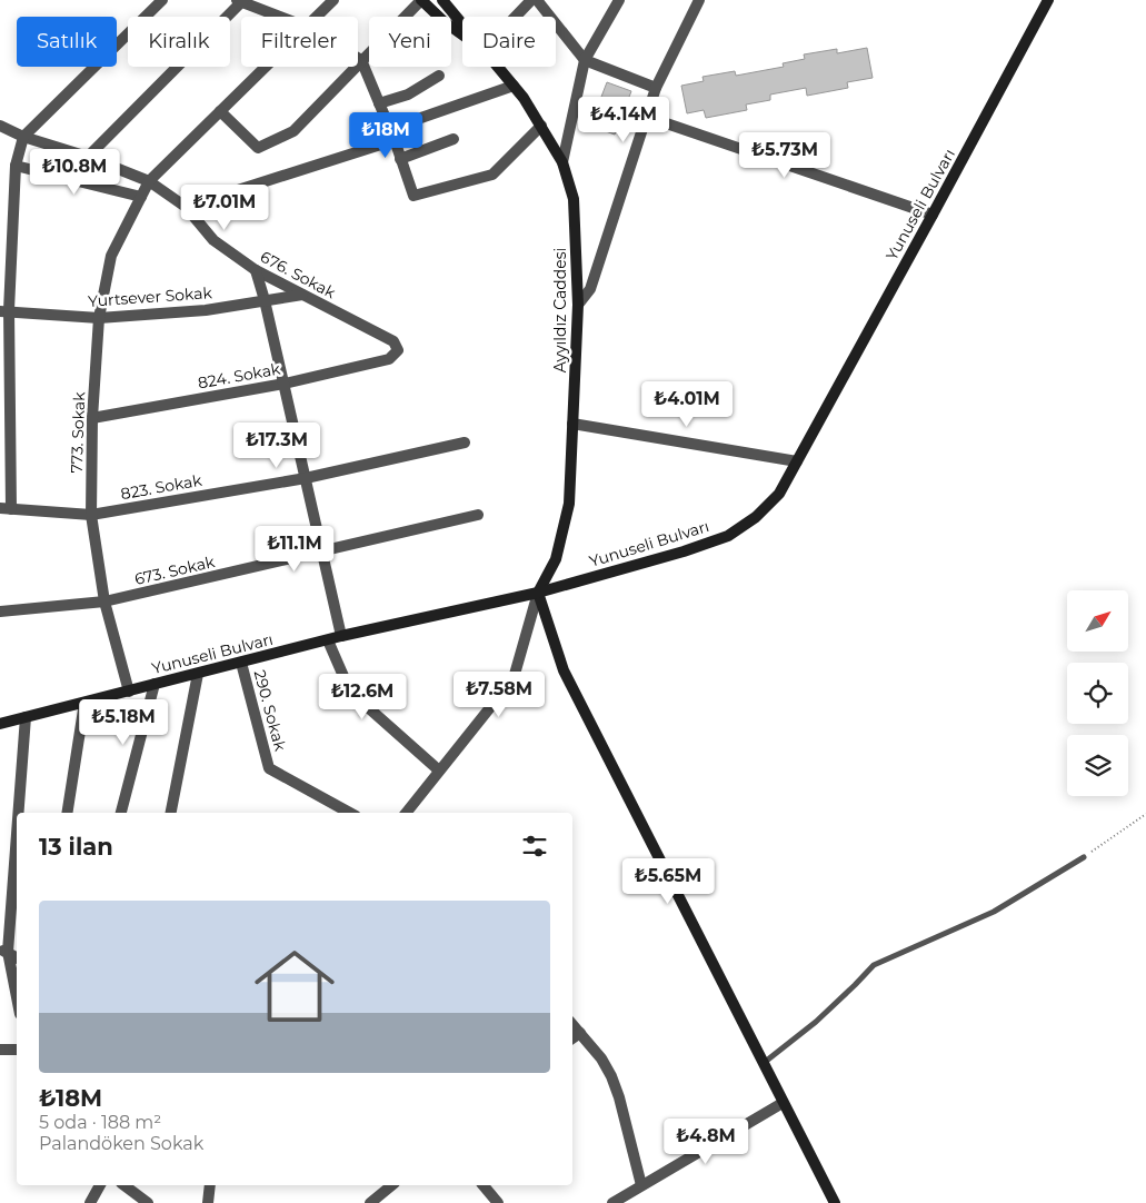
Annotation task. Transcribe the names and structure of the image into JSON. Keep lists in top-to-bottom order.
{
  "streets": {
    "main road": ["Yunuseli Bulvarı", "Ayyıldız Caddesi"],
    "street": [
      "676. Sokak",
      "Yurtsever Sokak",
      "824. Sokak",
      "773. Sokak",
      "823. Sokak",
      "673. Sokak",
      "290. Sokak"
    ]
  },
  "crossings": [
    ["Yunuseli Bulvarı", "Ayyıldız Caddesi"],
    ["Yunuseli Bulvarı", "773. Sokak"],
    ["Yunuseli Bulvarı", "290. Sokak"],
    ["676. Sokak", "Yurtsever Sokak"],
    ["676. Sokak", "824. Sokak"],
    ["676. Sokak", "773. Sokak"],
    ["Yurtsever Sokak", "773. Sokak"],
    ["824. Sokak", "773. Sokak"],
    ["773. Sokak", "823. Sokak"],
    ["773. Sokak", "673. Sokak"]
  ],
  "north": "top right",
  "page": {
    "chip": [
      "Satılık",
      "Kiralık",
      "Filtreler",
      "Yeni",
      "Daire"
    ],
    "price": [
      "₺4.14M",
      "₺18M",
      "₺5.73M",
      "₺10.8M",
      "₺7.01M",
      "₺4.01M",
      "₺17.3M",
      "₺11.1M",
      "₺7.58M",
      "₺12.6M",
      "₺5.18M",
      "₺5.65M",
      "₺4.8M"
    ],
    "heading": "13 ilan",
    "list": [
      {
        "name": "₺18M",
        "note": "5 oda · 188 m² · Palandöken Sokak"
      }
    ]
  }
}
